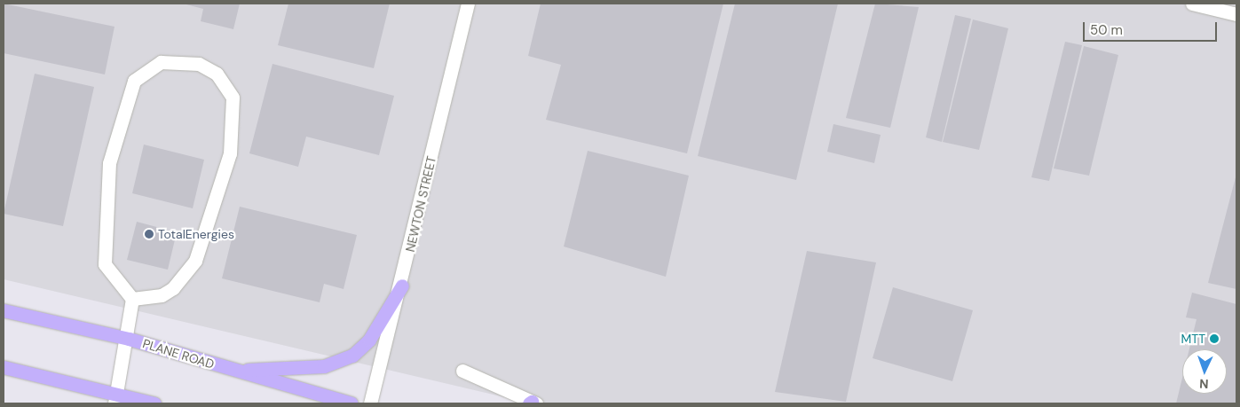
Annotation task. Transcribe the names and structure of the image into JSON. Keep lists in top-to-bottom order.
{
  "streets": {
    "main road": ["PLANE ROAD"],
    "street": ["NEWTON STREET"]
  },
  "places": ["TotalEnergies", "MTT"],
  "scale_bar": "50 m",
  "north": "bottom"
}
